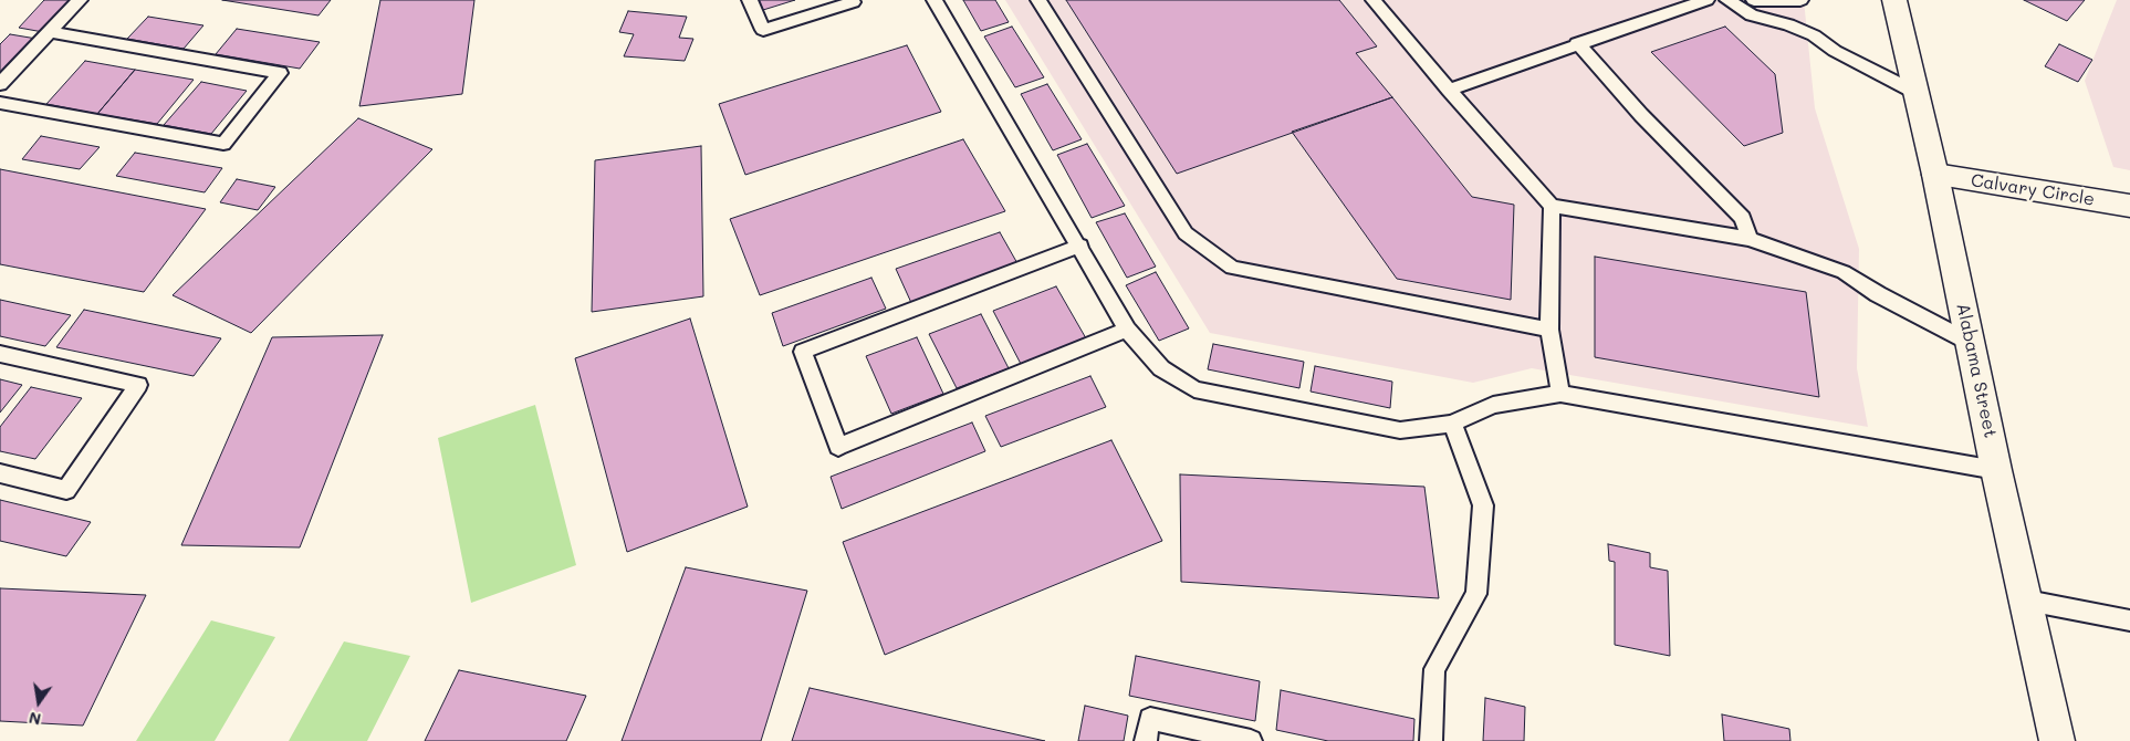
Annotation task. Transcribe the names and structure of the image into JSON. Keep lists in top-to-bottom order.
{
  "streets": {
    "main road": ["Calvary Circle", "Alabama Street"]
  },
  "crossings": [
    ["Calvary Circle", "Alabama Street"]
  ],
  "north": "bottom"
}
